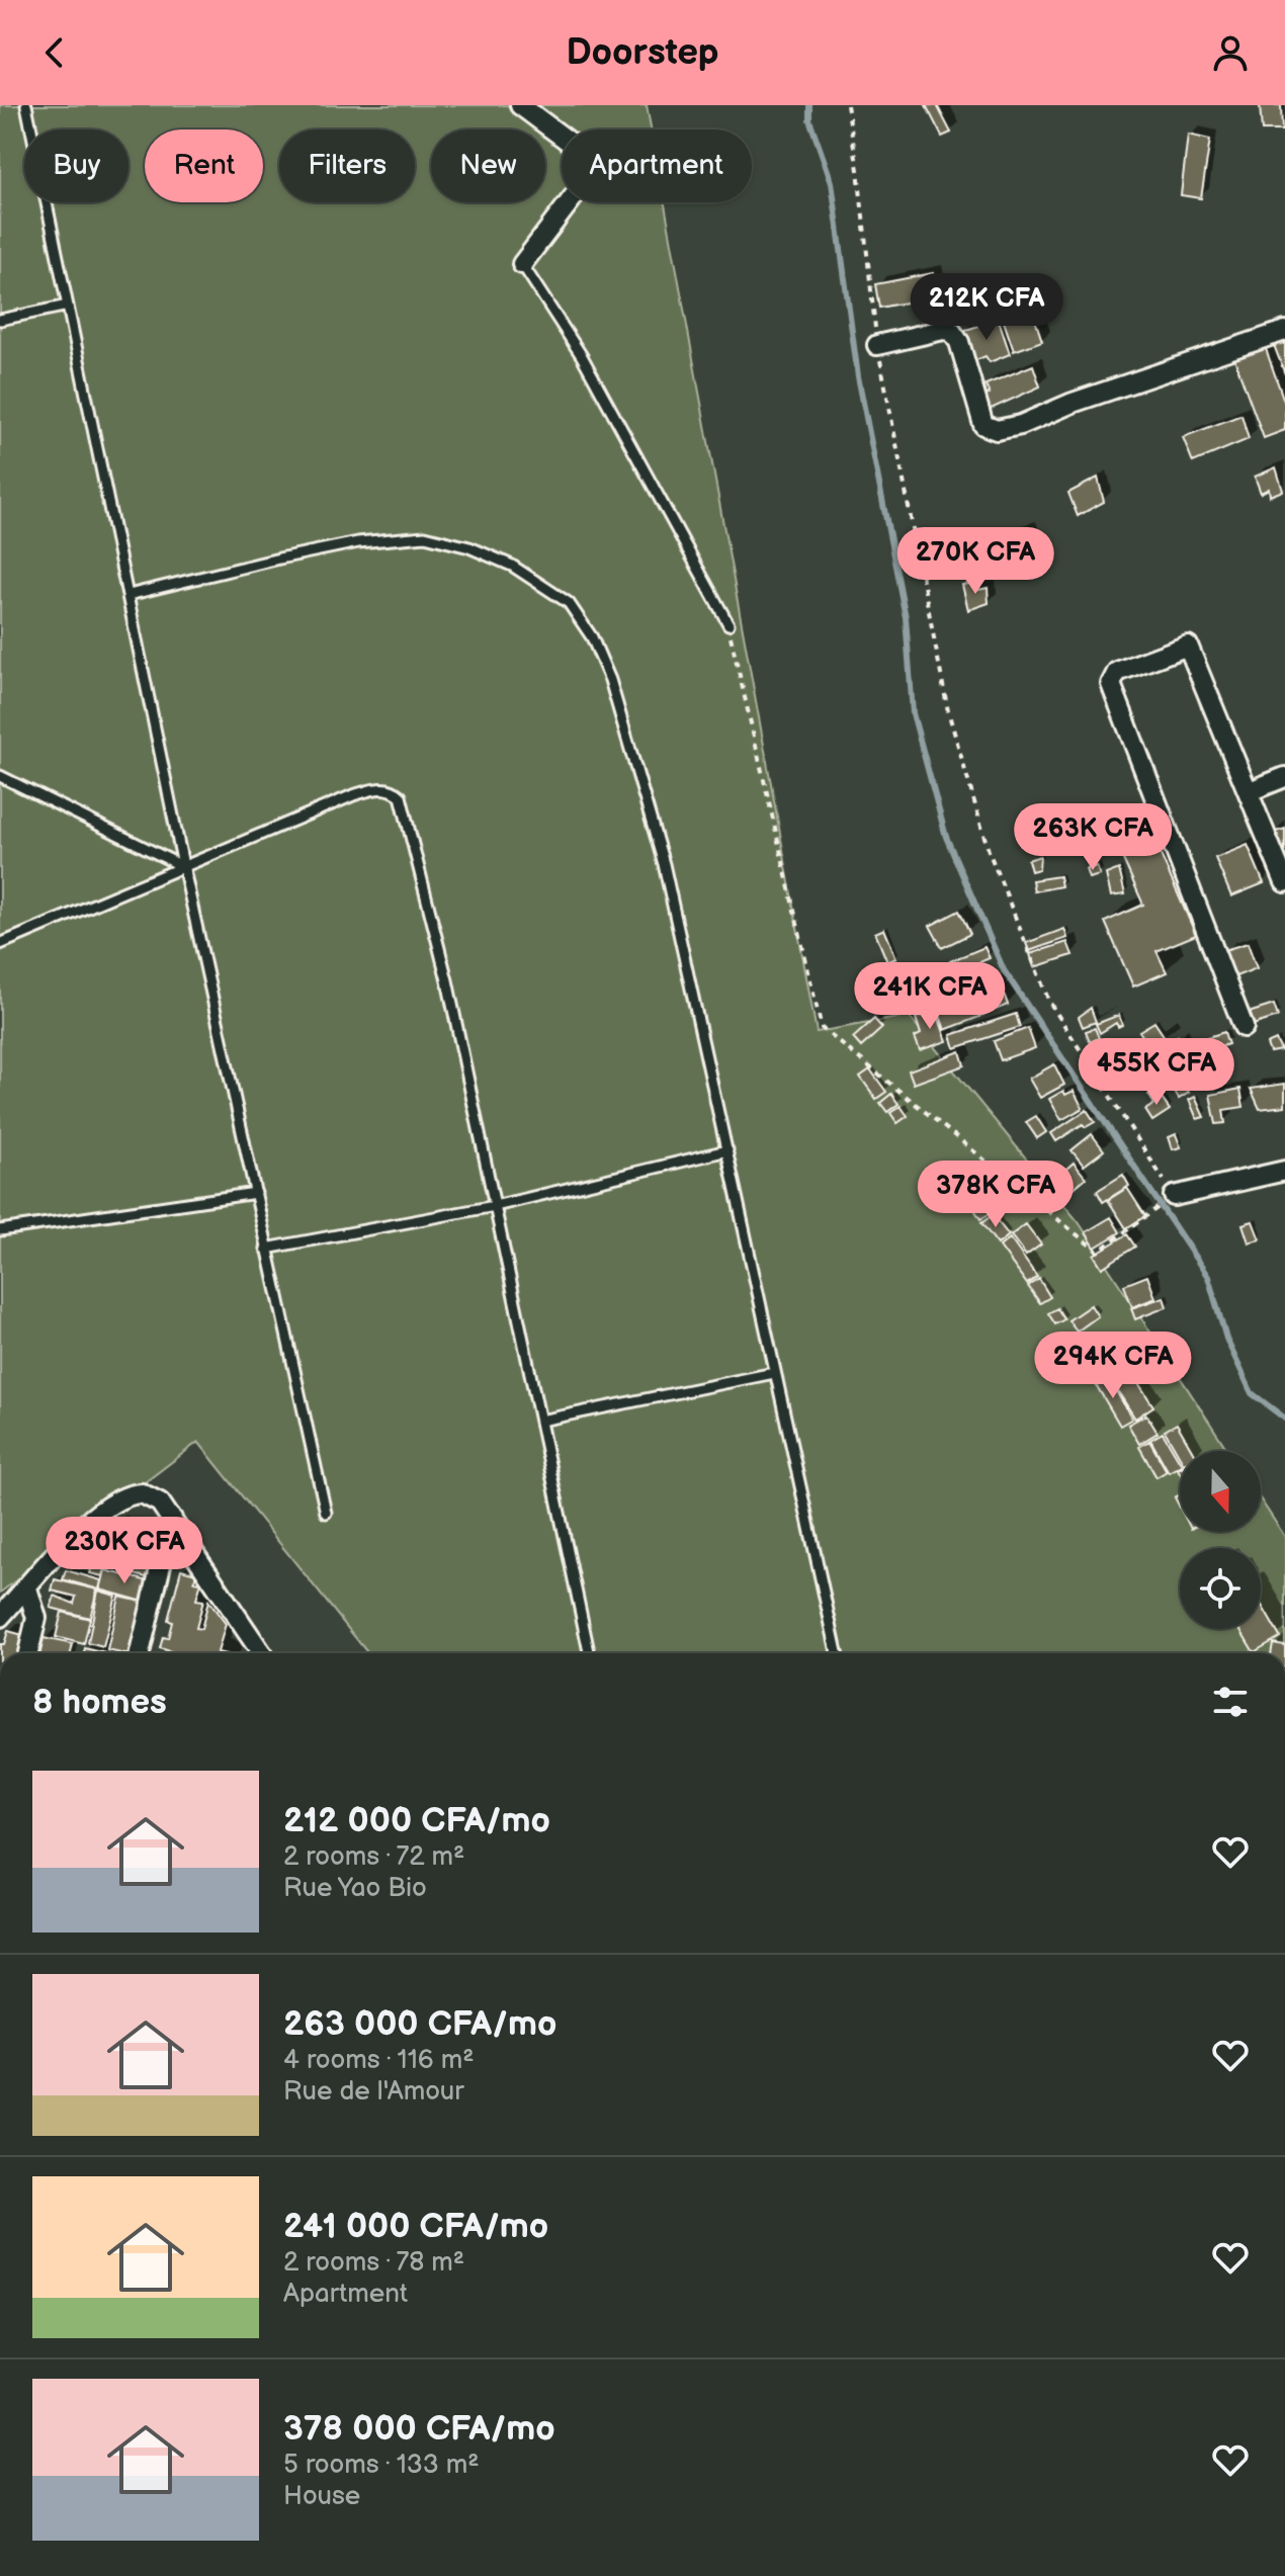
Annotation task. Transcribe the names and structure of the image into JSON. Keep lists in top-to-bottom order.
{
  "north": "bottom",
  "page": {
    "header": "Doorstep",
    "chip": [
      "Buy",
      "Rent",
      "Filters",
      "New",
      "Apartment"
    ],
    "price": [
      "212K CFA",
      "270K CFA",
      "263K CFA",
      "241K CFA",
      "455K CFA",
      "378K CFA",
      "294K CFA",
      "230K CFA"
    ],
    "heading": "8 homes",
    "list": [
      {
        "name": "212 000 CFA/mo",
        "note": "2 rooms · 72 m² · Rue Yao Bio"
      },
      {
        "name": "263 000 CFA/mo",
        "note": "4 rooms · 116 m² · Rue de l'Amour"
      },
      {
        "name": "241 000 CFA/mo",
        "note": "2 rooms · 78 m² · Apartment"
      },
      {
        "name": "378 000 CFA/mo",
        "note": "5 rooms · 133 m² · House"
      }
    ]
  }
}
